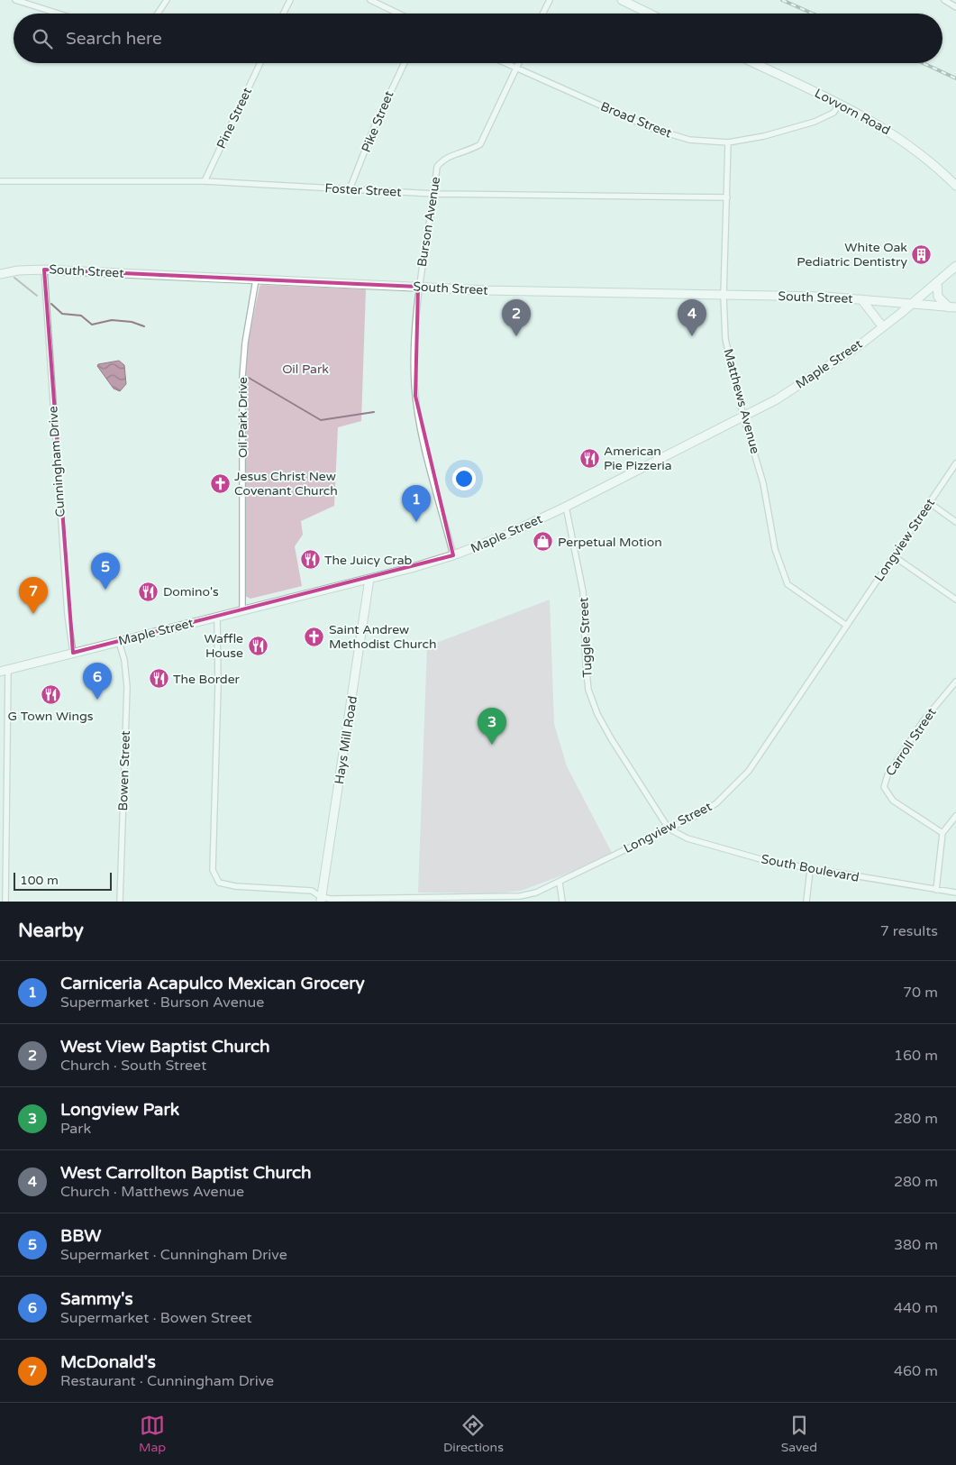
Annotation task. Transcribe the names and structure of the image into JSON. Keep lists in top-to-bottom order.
{
  "streets": {
    "street": [
      "Lovvorn Road",
      "Pine Street",
      "Broad Street",
      "Pike Street",
      "Foster Street",
      "Burson Avenue",
      "South Street",
      "Maple Street",
      "Matthews Avenue",
      "Oil Park Drive",
      "Cunningham Drive",
      "Longview Street",
      "Tuggle Street",
      "Hays Mill Road",
      "Carroll Street",
      "Bowen Street",
      "South Boulevard"
    ]
  },
  "crossings": [
    ["Lovvorn Road", "Broad Street"],
    ["Pine Street", "Foster Street"],
    ["Broad Street", "Burson Avenue"],
    ["Broad Street", "Matthews Avenue"],
    ["Pike Street", "Foster Street"],
    ["Foster Street", "Burson Avenue"],
    ["Foster Street", "Matthews Avenue"],
    ["Burson Avenue", "South Street"],
    ["Burson Avenue", "Maple Street"],
    ["South Street", "Maple Street"],
    ["South Street", "Matthews Avenue"],
    ["South Street", "Oil Park Drive"],
    ["South Street", "Cunningham Drive"],
    ["Maple Street", "Matthews Avenue"],
    ["Maple Street", "Oil Park Drive"],
    ["Maple Street", "Cunningham Drive"],
    ["Maple Street", "Longview Street"],
    ["Maple Street", "Tuggle Street"],
    ["Maple Street", "Hays Mill Road"],
    ["Maple Street", "Bowen Street"],
    ["Matthews Avenue", "Longview Street"],
    ["Longview Street", "Tuggle Street"],
    ["Longview Street", "Hays Mill Road"],
    ["Longview Street", "South Boulevard"],
    ["Tuggle Street", "South Boulevard"]
  ],
  "parks": ["Oil Park"],
  "places": {
    "building": ["White Oak Pediatric Dentistry"],
    "restaurant": [
      "American Pie Pizzeria",
      "The Juicy Crab",
      "Domino's",
      "Waffle House",
      "The Border",
      "G Town Wings"
    ],
    "church": ["Jesus Christ New Covenant Church", "Saint Andrew Methodist Church"],
    "shop": ["Perpetual Motion"]
  },
  "scale_bar": "100 m",
  "page": {
    "search": "Search here",
    "pins": [
      "2",
      "4",
      "1",
      "5",
      "7",
      "6",
      "3"
    ],
    "scale": "100 m",
    "heading": ["Nearby", "7 results"],
    "list": [
      {
        "mark": "1",
        "name": "Carniceria Acapulco Mexican Grocery",
        "note": "Supermarket · Burson Avenue",
        "value": "70 m"
      },
      {
        "mark": "2",
        "name": "West View Baptist Church",
        "note": "Church · South Street",
        "value": "160 m"
      },
      {
        "mark": "3",
        "name": "Longview Park",
        "note": "Park",
        "value": "280 m"
      },
      {
        "mark": "4",
        "name": "West Carrollton Baptist Church",
        "note": "Church · Matthews Avenue",
        "value": "280 m"
      },
      {
        "mark": "5",
        "name": "BBW",
        "note": "Supermarket · Cunningham Drive",
        "value": "380 m"
      },
      {
        "mark": "6",
        "name": "Sammy's",
        "note": "Supermarket · Bowen Street",
        "value": "440 m"
      },
      {
        "mark": "7",
        "name": "McDonald's",
        "note": "Restaurant · Cunningham Drive",
        "value": "460 m"
      }
    ],
    "nav": ["Map", "Directions", "Saved"]
  }
}
